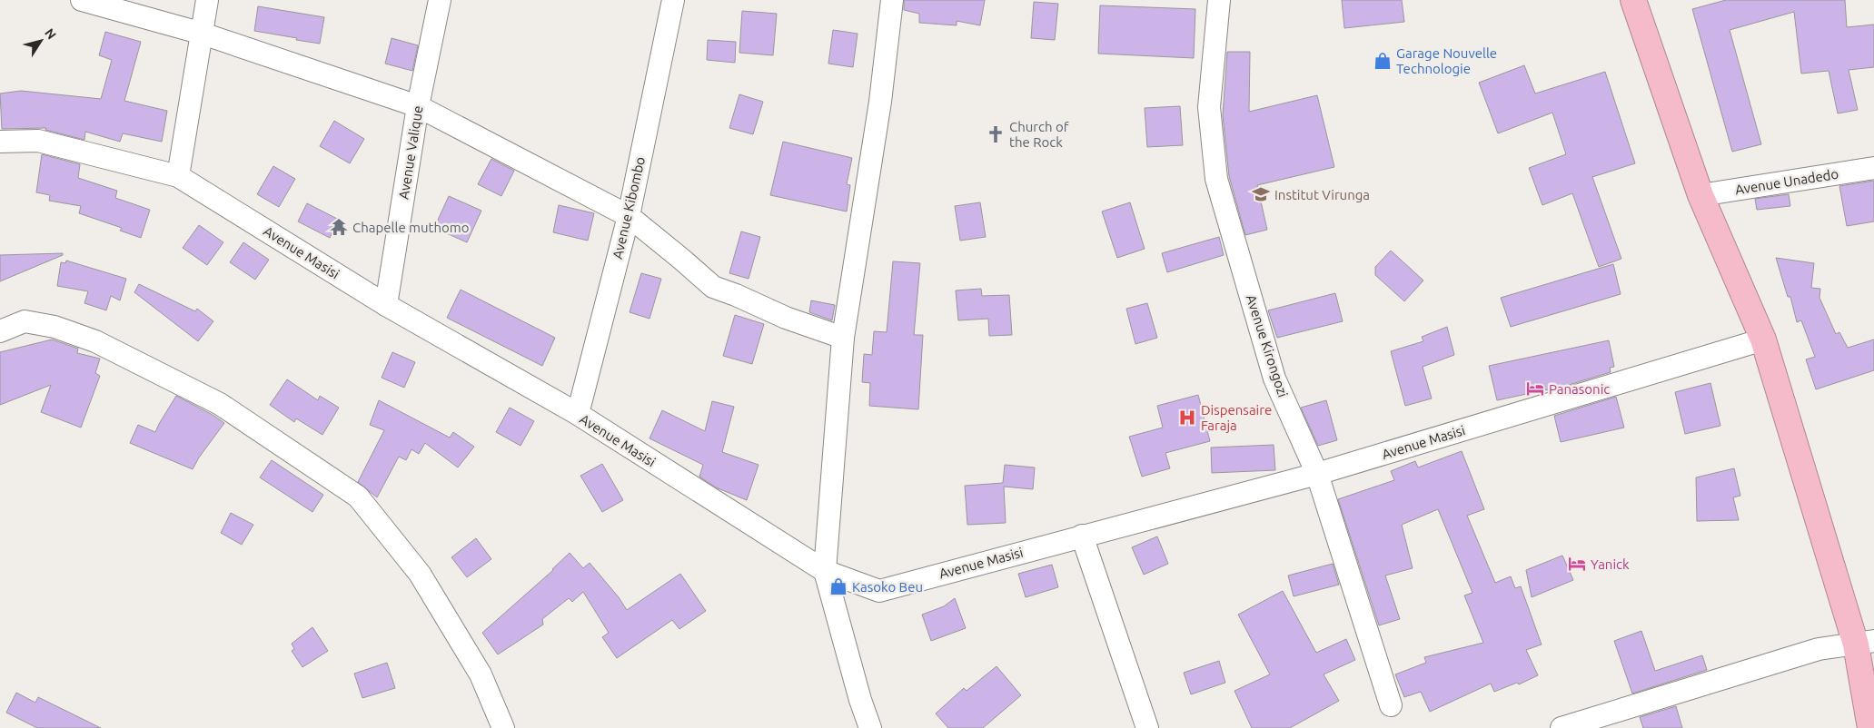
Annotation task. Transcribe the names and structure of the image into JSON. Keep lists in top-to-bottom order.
{
  "streets": {
    "street": [
      "Avenue Valique",
      "Avenue Unadedo",
      "Avenue Kibombo",
      "Avenue Masisi",
      "Avenue Kirongozi"
    ]
  },
  "crossings": [
    ["Avenue Valique", "Avenue Masisi"],
    ["Avenue Kibombo", "Avenue Masisi"],
    ["Avenue Masisi", "Avenue Kirongozi"]
  ],
  "places": {
    "shop": ["Garage Nouvelle Technologie", "Kasoko Beu"],
    "church": ["Church of the Rock"],
    "school or university": ["Institut Virunga"],
    "temple": ["Chapelle muthomo"],
    "hotel": ["Panasonic", "Yanick"],
    "hospital": ["Dispensaire Faraja"]
  },
  "north": "top right"
}
